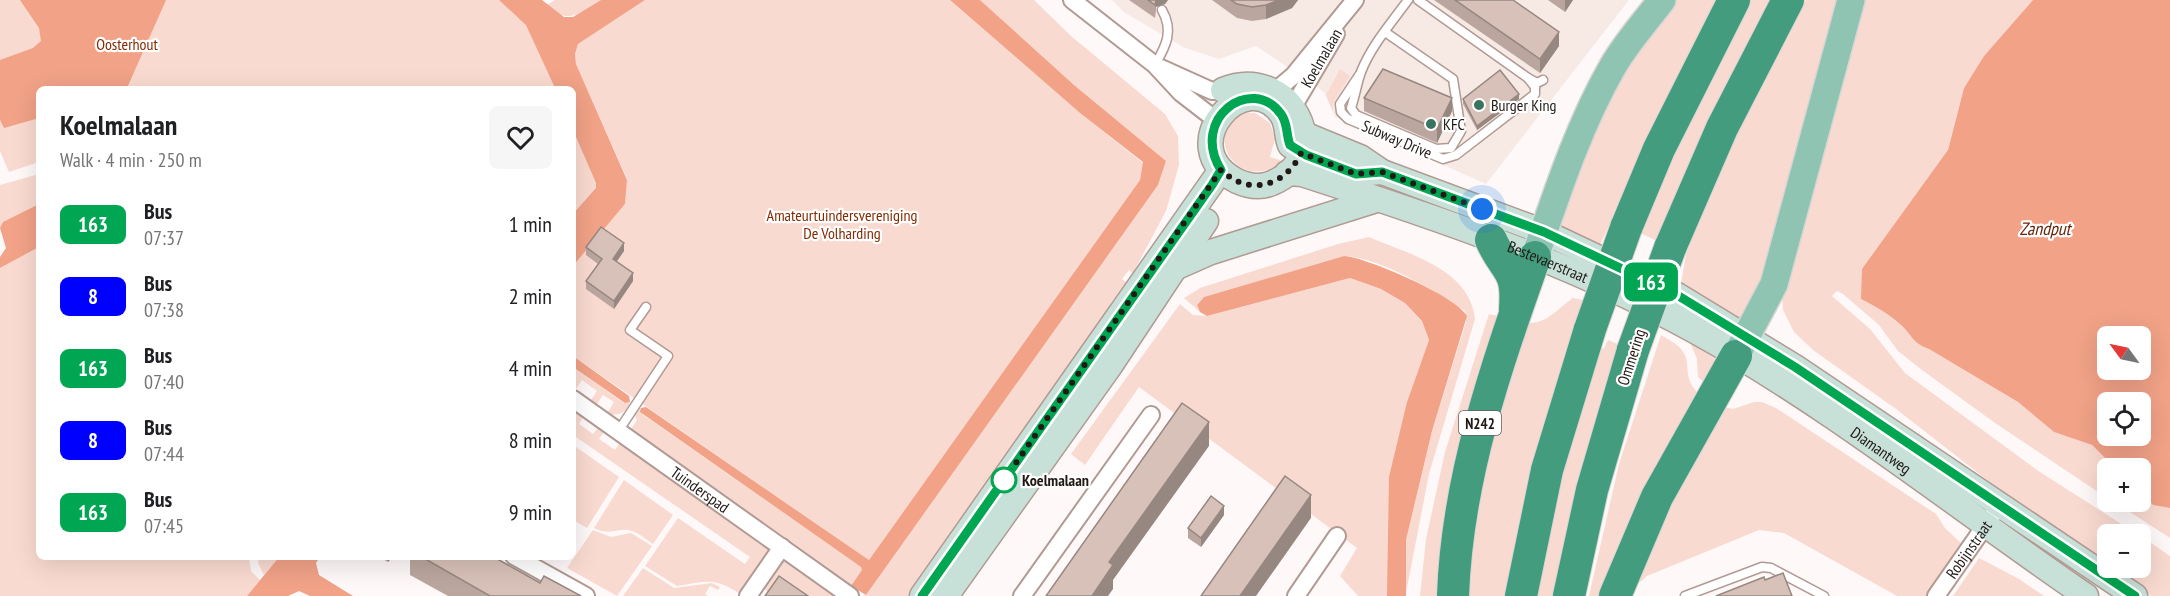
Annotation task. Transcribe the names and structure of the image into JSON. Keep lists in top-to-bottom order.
{
  "streets": {
    "highway": ["Ommering", "N242"],
    "street": [
      "Koelmalaan",
      "Bestevaerstraat",
      "Diamantweg",
      "Tuinderspad",
      "Robijnstraat"
    ],
    "lane": ["Subway Drive"]
  },
  "crossings": [
    ["Bestevaerstraat", "N242"],
    ["Bestevaerstraat", "Diamantweg"],
    ["Diamantweg", "Robijnstraat"]
  ],
  "water": ["Zandput"],
  "parks": ["Oosterhout", "Amateurtuindersvereniging De Volharding"],
  "places": ["Burger King", "KFC", "Koelmalaan"],
  "lines": ["bus line 163"],
  "north": "top left",
  "page": {
    "on_map": "163",
    "heading": ["Koelmalaan", "Walk · 4 min · 250 m"],
    "list": [
      {
        "mark": "163",
        "name": "Bus",
        "note": "07:37",
        "value": "1 min"
      },
      {
        "mark": "8",
        "name": "Bus",
        "note": "07:38",
        "value": "2 min"
      },
      {
        "mark": "163",
        "name": "Bus",
        "note": "07:40",
        "value": "4 min"
      },
      {
        "mark": "8",
        "name": "Bus",
        "note": "07:44",
        "value": "8 min"
      },
      {
        "mark": "163",
        "name": "Bus",
        "note": "07:45",
        "value": "9 min"
      }
    ],
    "map_buttons": ["+", "−"]
  }
}
